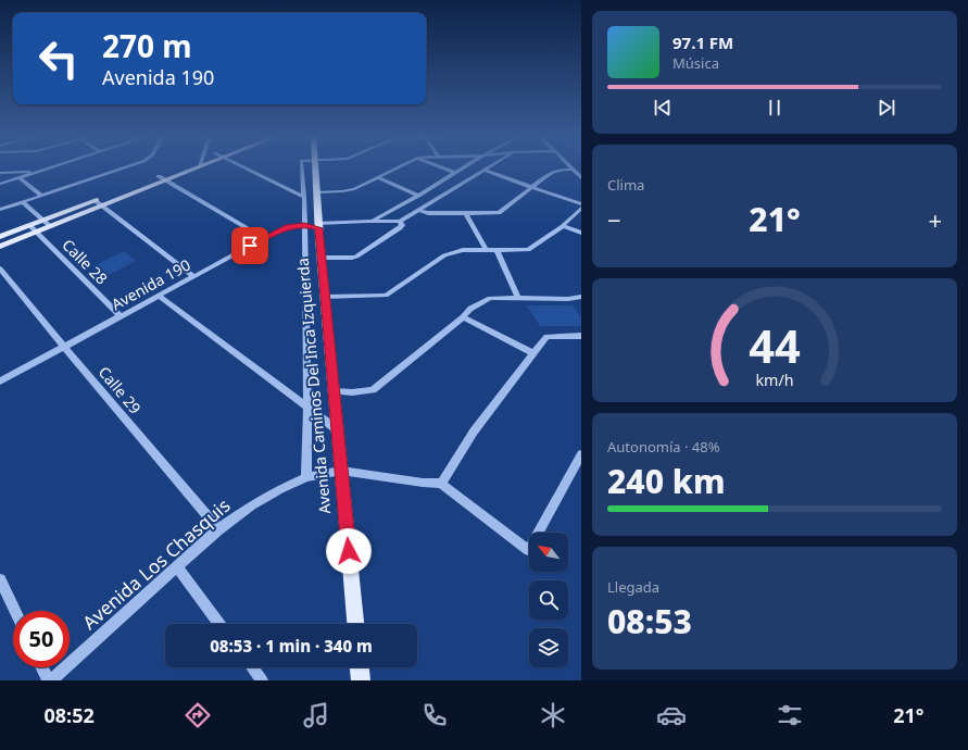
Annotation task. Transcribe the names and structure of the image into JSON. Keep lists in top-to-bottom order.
{
  "streets": {
    "main road": ["Avenida Caminos Del Inca Izquierda"],
    "street": [
      "Calle 28",
      "Avenida 190",
      "Calle 29",
      "Avenida Los Chasquis"
    ]
  },
  "crossings": [
    ["Calle 28", "Avenida 190"],
    ["Avenida 190", "Avenida Caminos Del Inca Izquierda"],
    ["Avenida 190", "Calle 29"],
    ["Avenida Caminos Del Inca Izquierda", "Avenida Los Chasquis"],
    ["Calle 29", "Avenida Los Chasquis"]
  ],
  "north": "top left",
  "page": {
    "turn": ["270 m", "Avenida 190"],
    "song": ["97.1 FM", "Música"],
    "tile": [
      "Clima",
      ["Autonomía · 48%", "240 km"],
      ["Llegada", "08:53"]
    ],
    "heat": ["−", "21°", "+"],
    "limit": "50",
    "trip": "08:53 · 1 min · 340 m",
    "tabs": ["08:52", "21°"],
    "gauge": ["44", "km/h"]
  }
}
